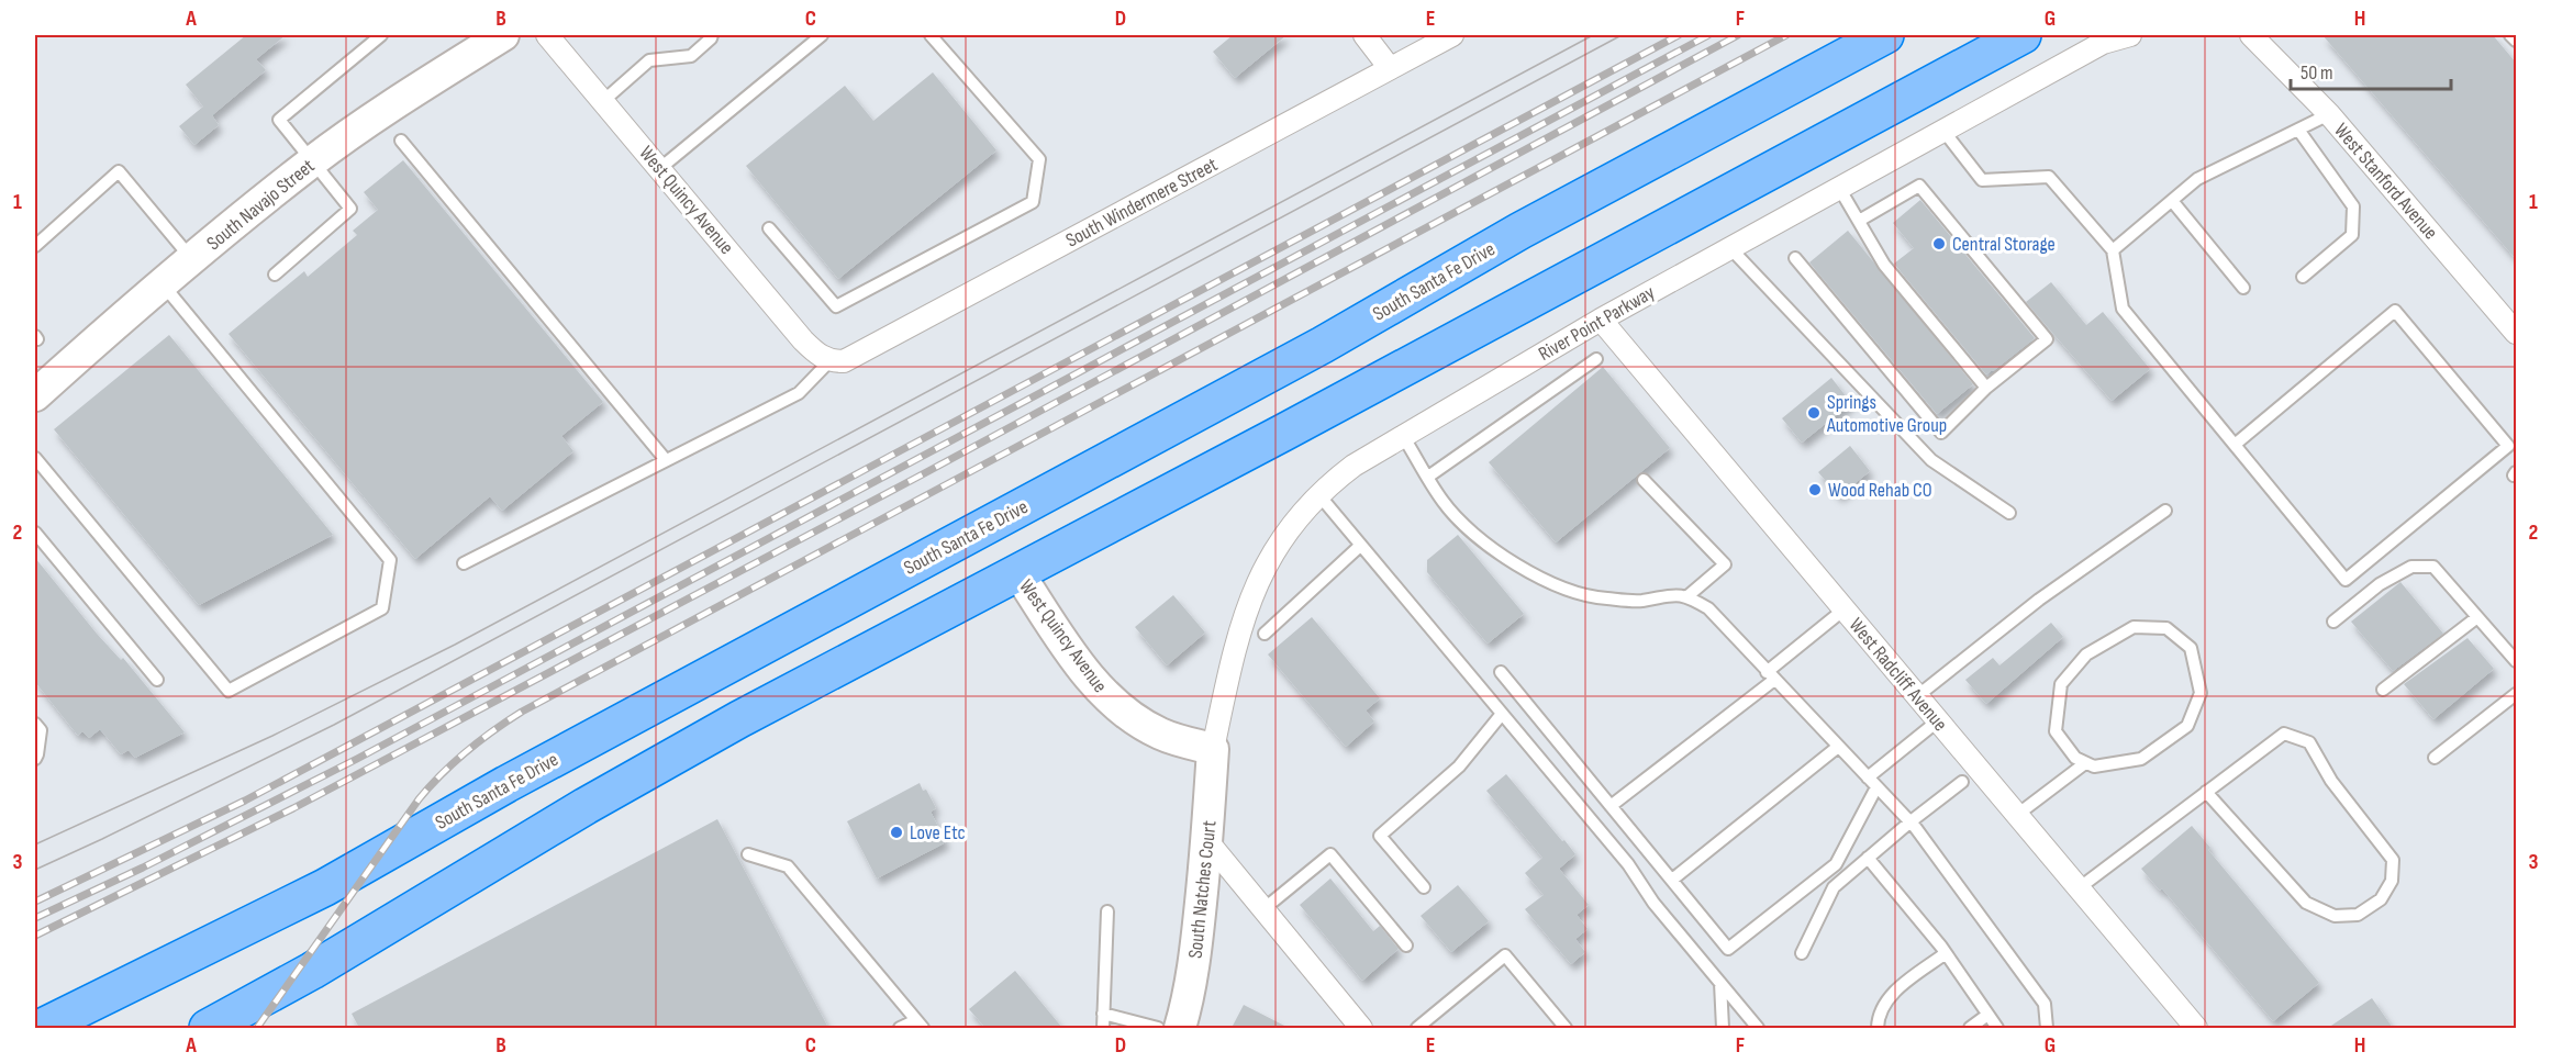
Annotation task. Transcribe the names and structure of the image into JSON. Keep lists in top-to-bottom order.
{
  "streets": {
    "highway": ["South Santa Fe Drive"],
    "street": [
      "West Stanford Avenue",
      "West Quincy Avenue",
      "South Windermere Street",
      "South Navajo Street",
      "River Point Parkway",
      "West Radcliff Avenue",
      "South Natches Court"
    ]
  },
  "crossings": [
    ["West Quincy Avenue", "South Windermere Street"],
    ["West Quincy Avenue", "River Point Parkway"],
    ["West Quincy Avenue", "South Natches Court"],
    ["River Point Parkway", "West Radcliff Avenue"],
    ["River Point Parkway", "South Natches Court"]
  ],
  "places": [
    "Central Storage",
    "Springs Automotive Group",
    "Wood Rehab CO",
    "Love Etc"
  ],
  "scale_bar": "50 m",
  "grid": {
    "columns": [
      "A",
      "B",
      "C",
      "D",
      "E",
      "F",
      "G",
      "H"
    ],
    "rows": ["1", "2", "3"]
  }
}
